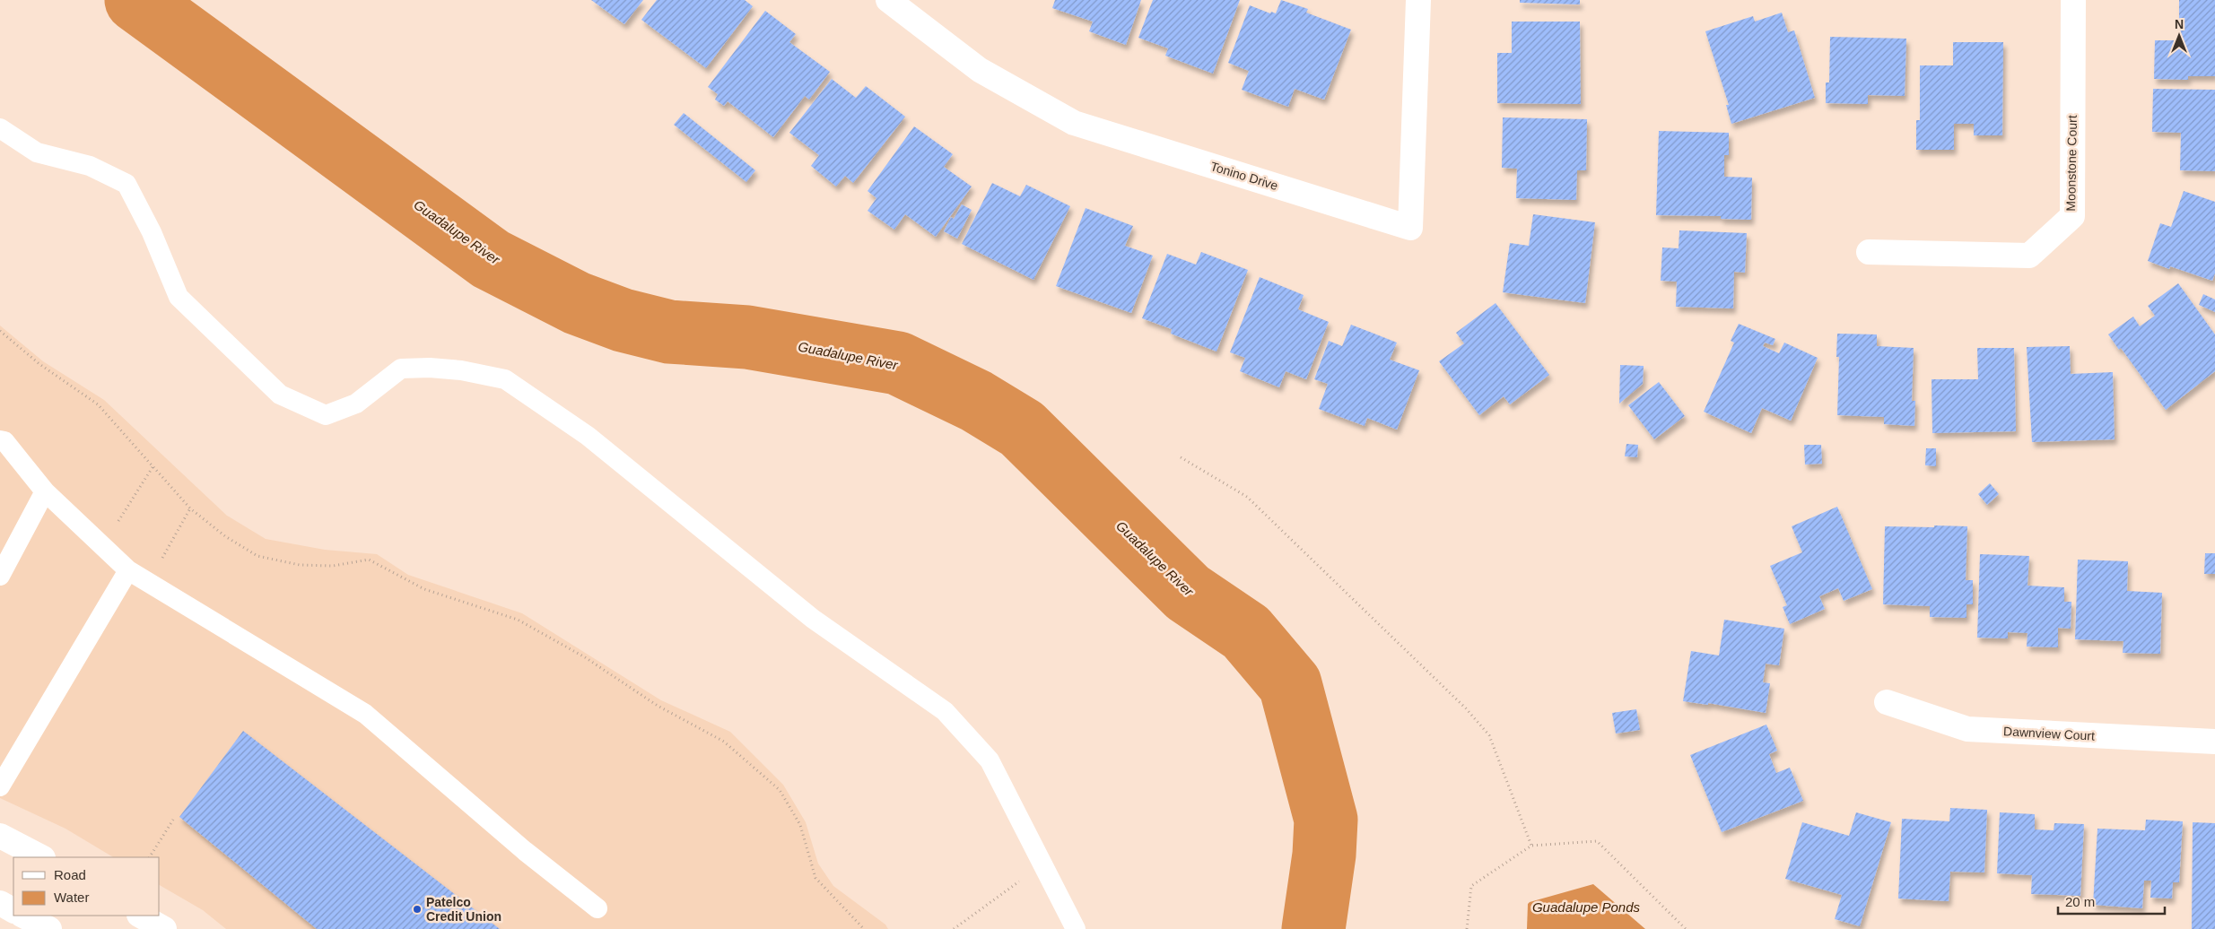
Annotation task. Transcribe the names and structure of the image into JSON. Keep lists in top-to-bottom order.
{
  "streets": {
    "street": ["Moonstone Court", "Tonino Drive", "Dawnview Court"]
  },
  "water": ["Guadalupe River", "Guadalupe Ponds"],
  "places": ["Patelco Credit Union"],
  "legend": ["Road", "Water"],
  "scale_bar": "20 m",
  "north": "top"
}
